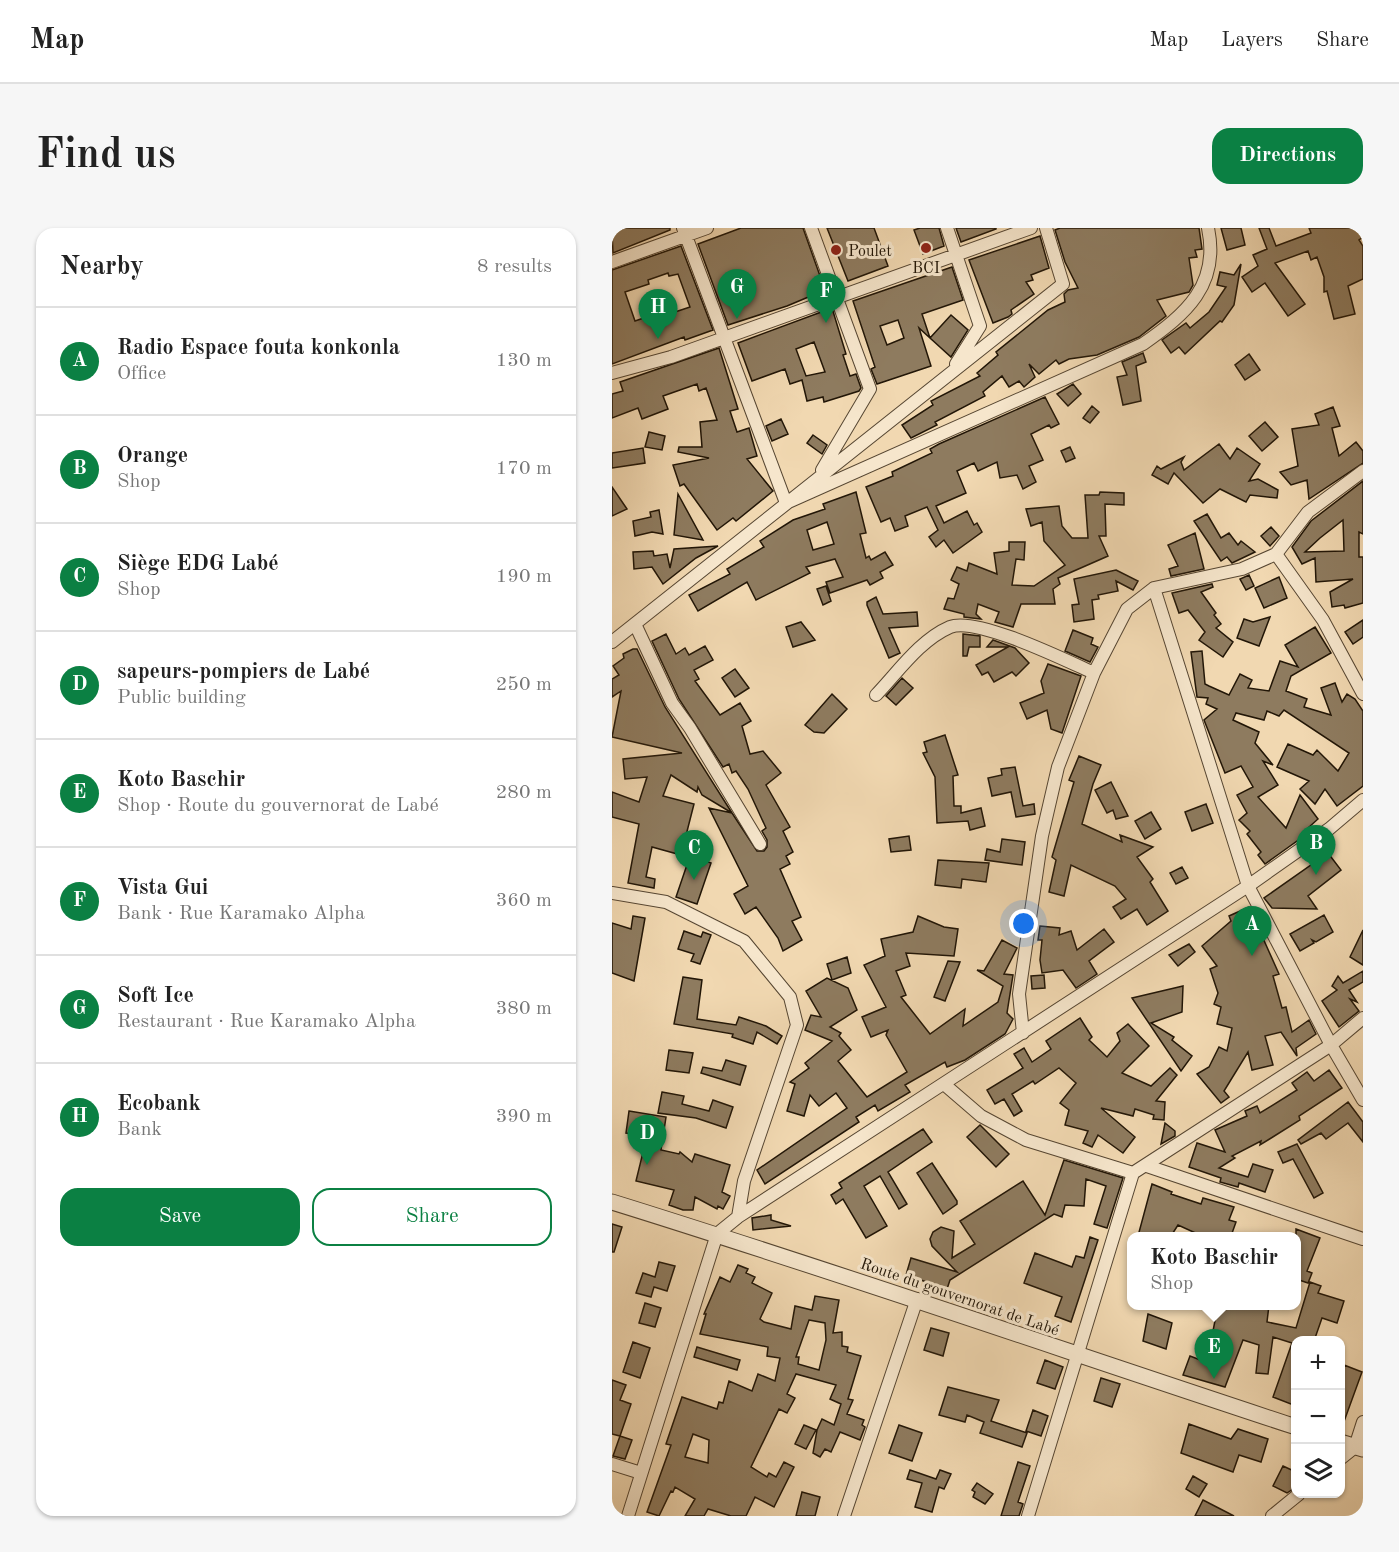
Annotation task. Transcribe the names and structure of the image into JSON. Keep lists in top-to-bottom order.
{
  "streets": {
    "street": ["Route du gouvernorat de Labé"]
  },
  "places": ["BCI", "Poulet"],
  "page": {
    "header": "Map",
    "nav": ["Map", "Layers", "Share"],
    "buttons": [
      "Directions",
      ["Save", "Share"]
    ],
    "title": "Find us",
    "heading": ["Nearby", "8 results"],
    "pins": [
      "G",
      "F",
      "H",
      "B",
      "C",
      "A",
      "D",
      "E"
    ],
    "list": [
      {
        "mark": "A",
        "name": "Radio Espace fouta konkonla",
        "note": "Office",
        "value": "130 m"
      },
      {
        "mark": "B",
        "name": "Orange",
        "note": "Shop",
        "value": "170 m"
      },
      {
        "mark": "C",
        "name": "Siège EDG Labé",
        "note": "Shop",
        "value": "190 m"
      },
      {
        "mark": "D",
        "name": "sapeurs-pompiers de Labé",
        "note": "Public building",
        "value": "250 m"
      },
      {
        "mark": "E",
        "name": "Koto Baschir",
        "note": "Shop · Route du gouvernorat de Labé",
        "value": "280 m"
      },
      {
        "mark": "F",
        "name": "Vista Gui",
        "note": "Bank · Rue Karamako Alpha",
        "value": "360 m"
      },
      {
        "mark": "G",
        "name": "Soft Ice",
        "note": "Restaurant · Rue Karamako Alpha",
        "value": "380 m"
      },
      {
        "mark": "H",
        "name": "Ecobank",
        "note": "Bank",
        "value": "390 m"
      }
    ],
    "popup": ["Koto Baschir", "Shop"],
    "map_buttons": ["+", "−"]
  }
}
